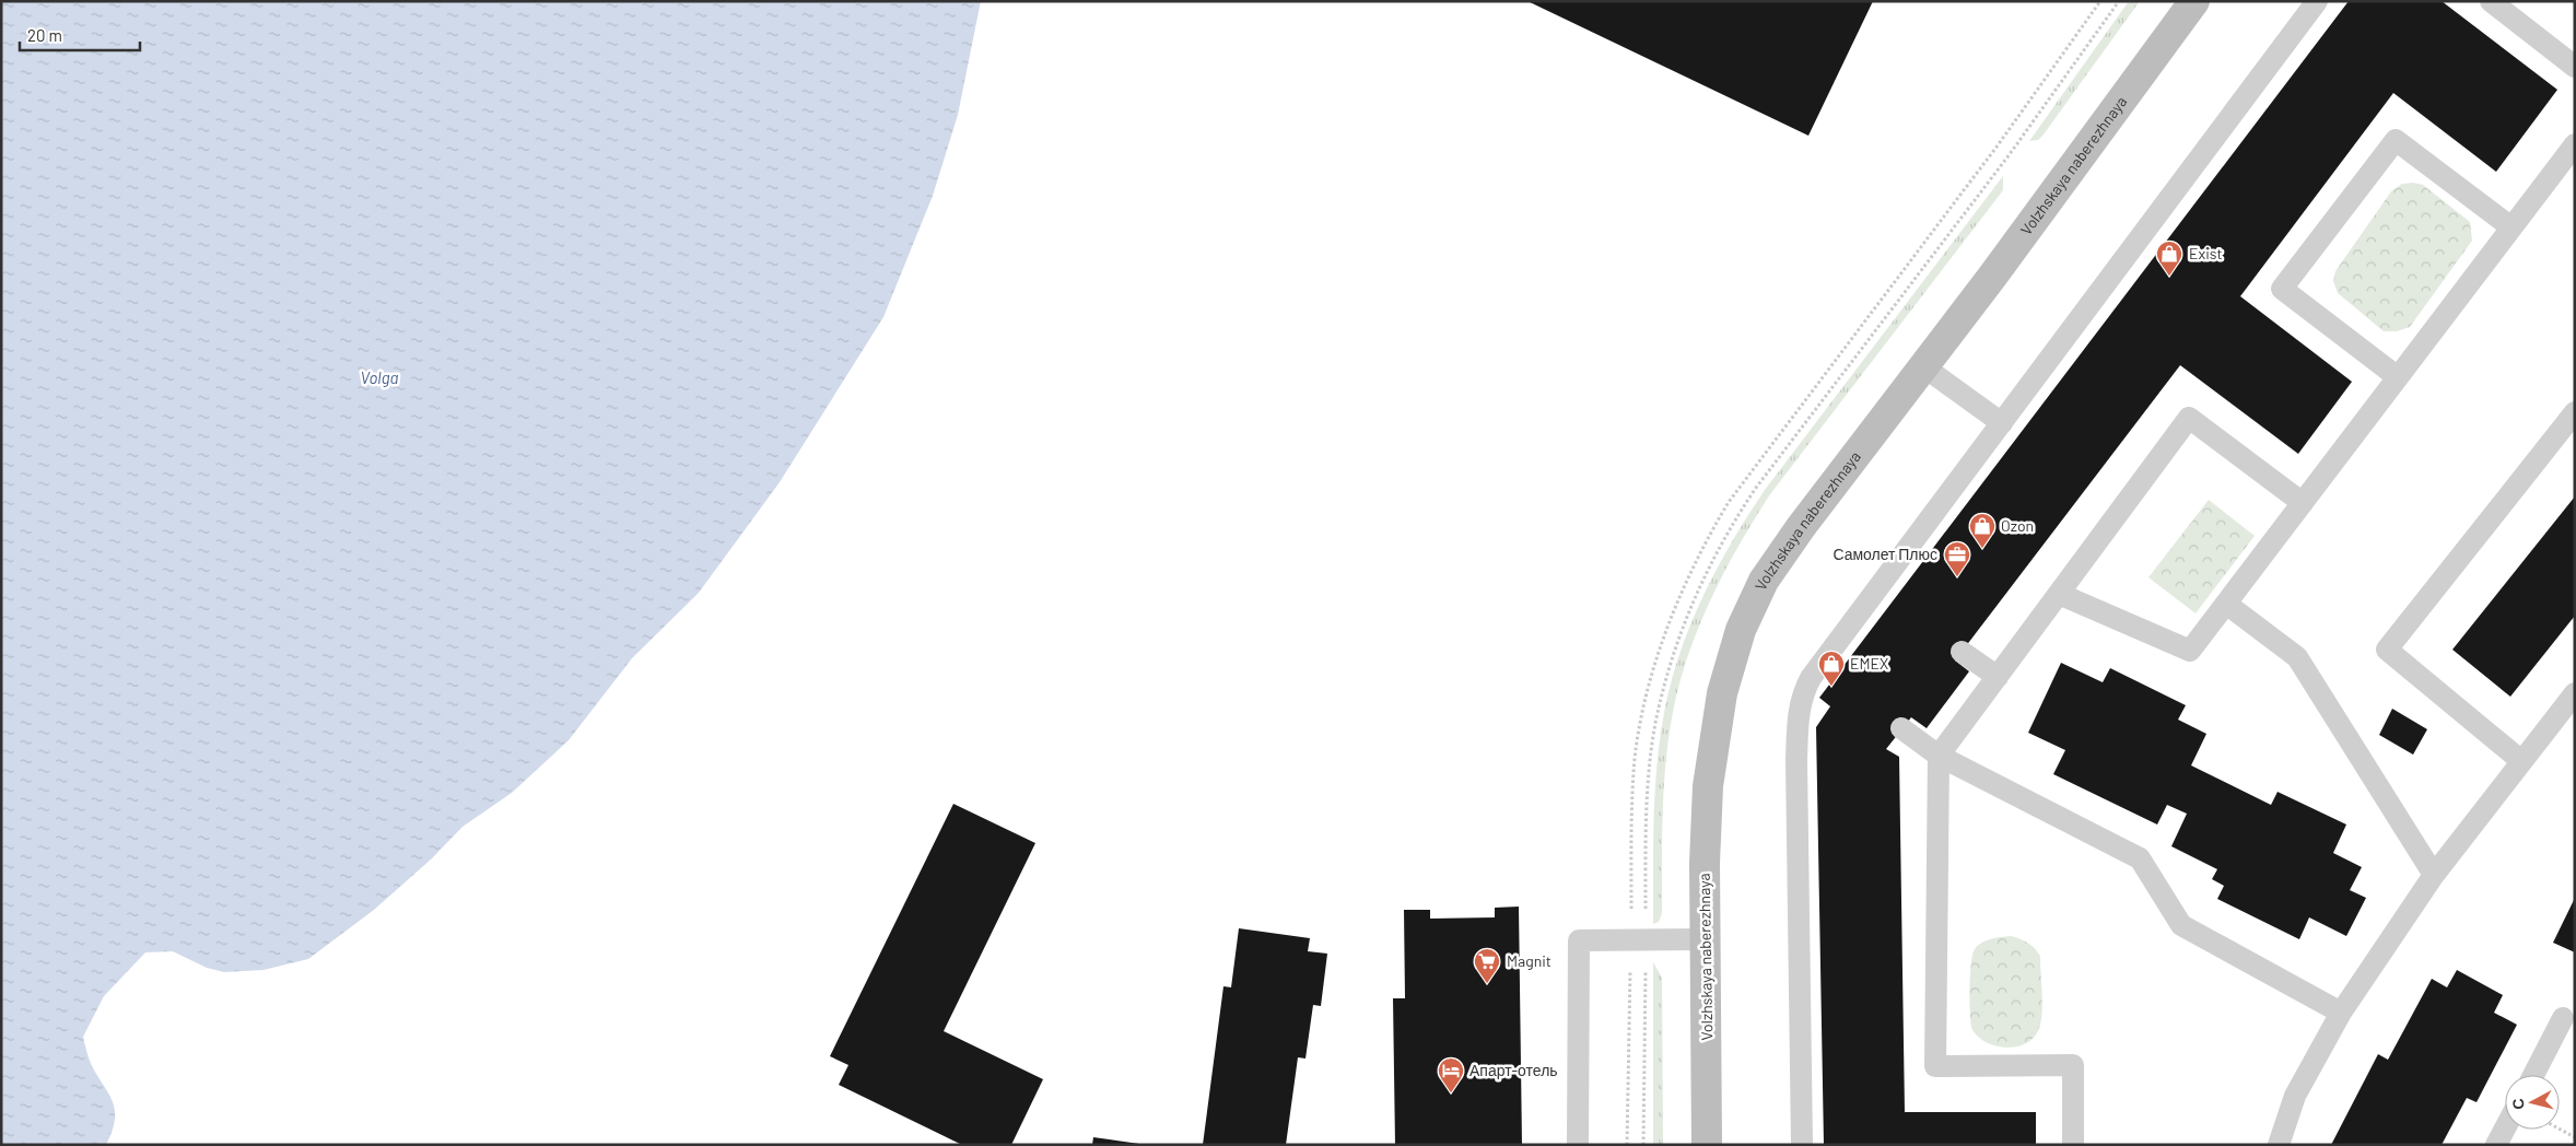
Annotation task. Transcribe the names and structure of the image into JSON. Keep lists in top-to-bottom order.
{
  "streets": {
    "street": ["Volzhskaya naberezhnaya"]
  },
  "water": ["Volga"],
  "places": {
    "shop": ["Exist", "Ozon", "EMEX"],
    "office": ["Самолет Плюс"],
    "supermarket": ["Magnit"],
    "hotel": ["Апарт-отель"]
  },
  "scale_bar": "20 m",
  "north": "left"
}
